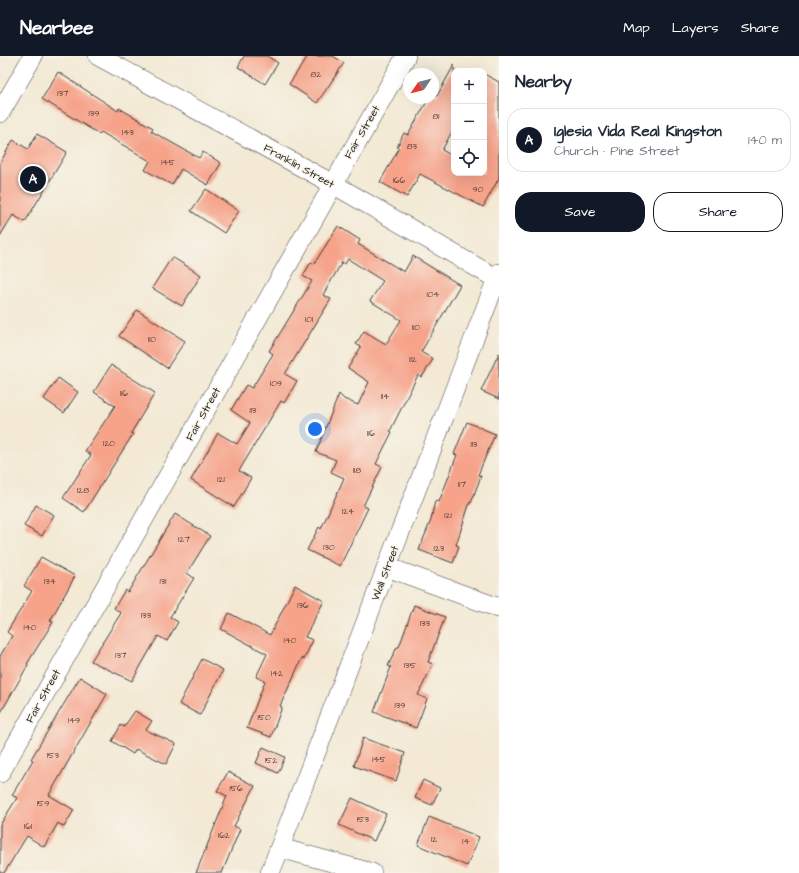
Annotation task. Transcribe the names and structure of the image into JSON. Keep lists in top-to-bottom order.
{
  "streets": {
    "street": ["Fair Street", "Franklin Street", "Wall Street"]
  },
  "crossings": [
    ["Fair Street", "Franklin Street"],
    ["Franklin Street", "Wall Street"]
  ],
  "house_numbers": [
    "82",
    "137",
    "139",
    "81",
    "143",
    "83",
    "145",
    "166",
    "90",
    "104",
    "101",
    "110",
    "110",
    "112",
    "109",
    "116",
    "114",
    "113",
    "116",
    "120",
    "113",
    "118",
    "121",
    "117",
    "128",
    "124",
    "121",
    "127",
    "130",
    "123",
    "134",
    "131",
    "136",
    "133",
    "133",
    "140",
    "140",
    "137",
    "135",
    "142",
    "139",
    "150",
    "149",
    "153",
    "145",
    "152",
    "156",
    "159",
    "153",
    "161",
    "162",
    "12",
    "14"
  ],
  "north": "bottom left",
  "page": {
    "header": "Nearbee",
    "nav": ["Map", "Layers", "Share"],
    "heading": "Nearby",
    "map_buttons": ["+", "−"],
    "list": [
      {
        "mark": "A",
        "name": "Iglesia Vida Real Kingston",
        "note": "Church · Pine Street",
        "value": "140 m"
      }
    ],
    "pins": "A",
    "buttons": ["Save", "Share"]
  }
}
